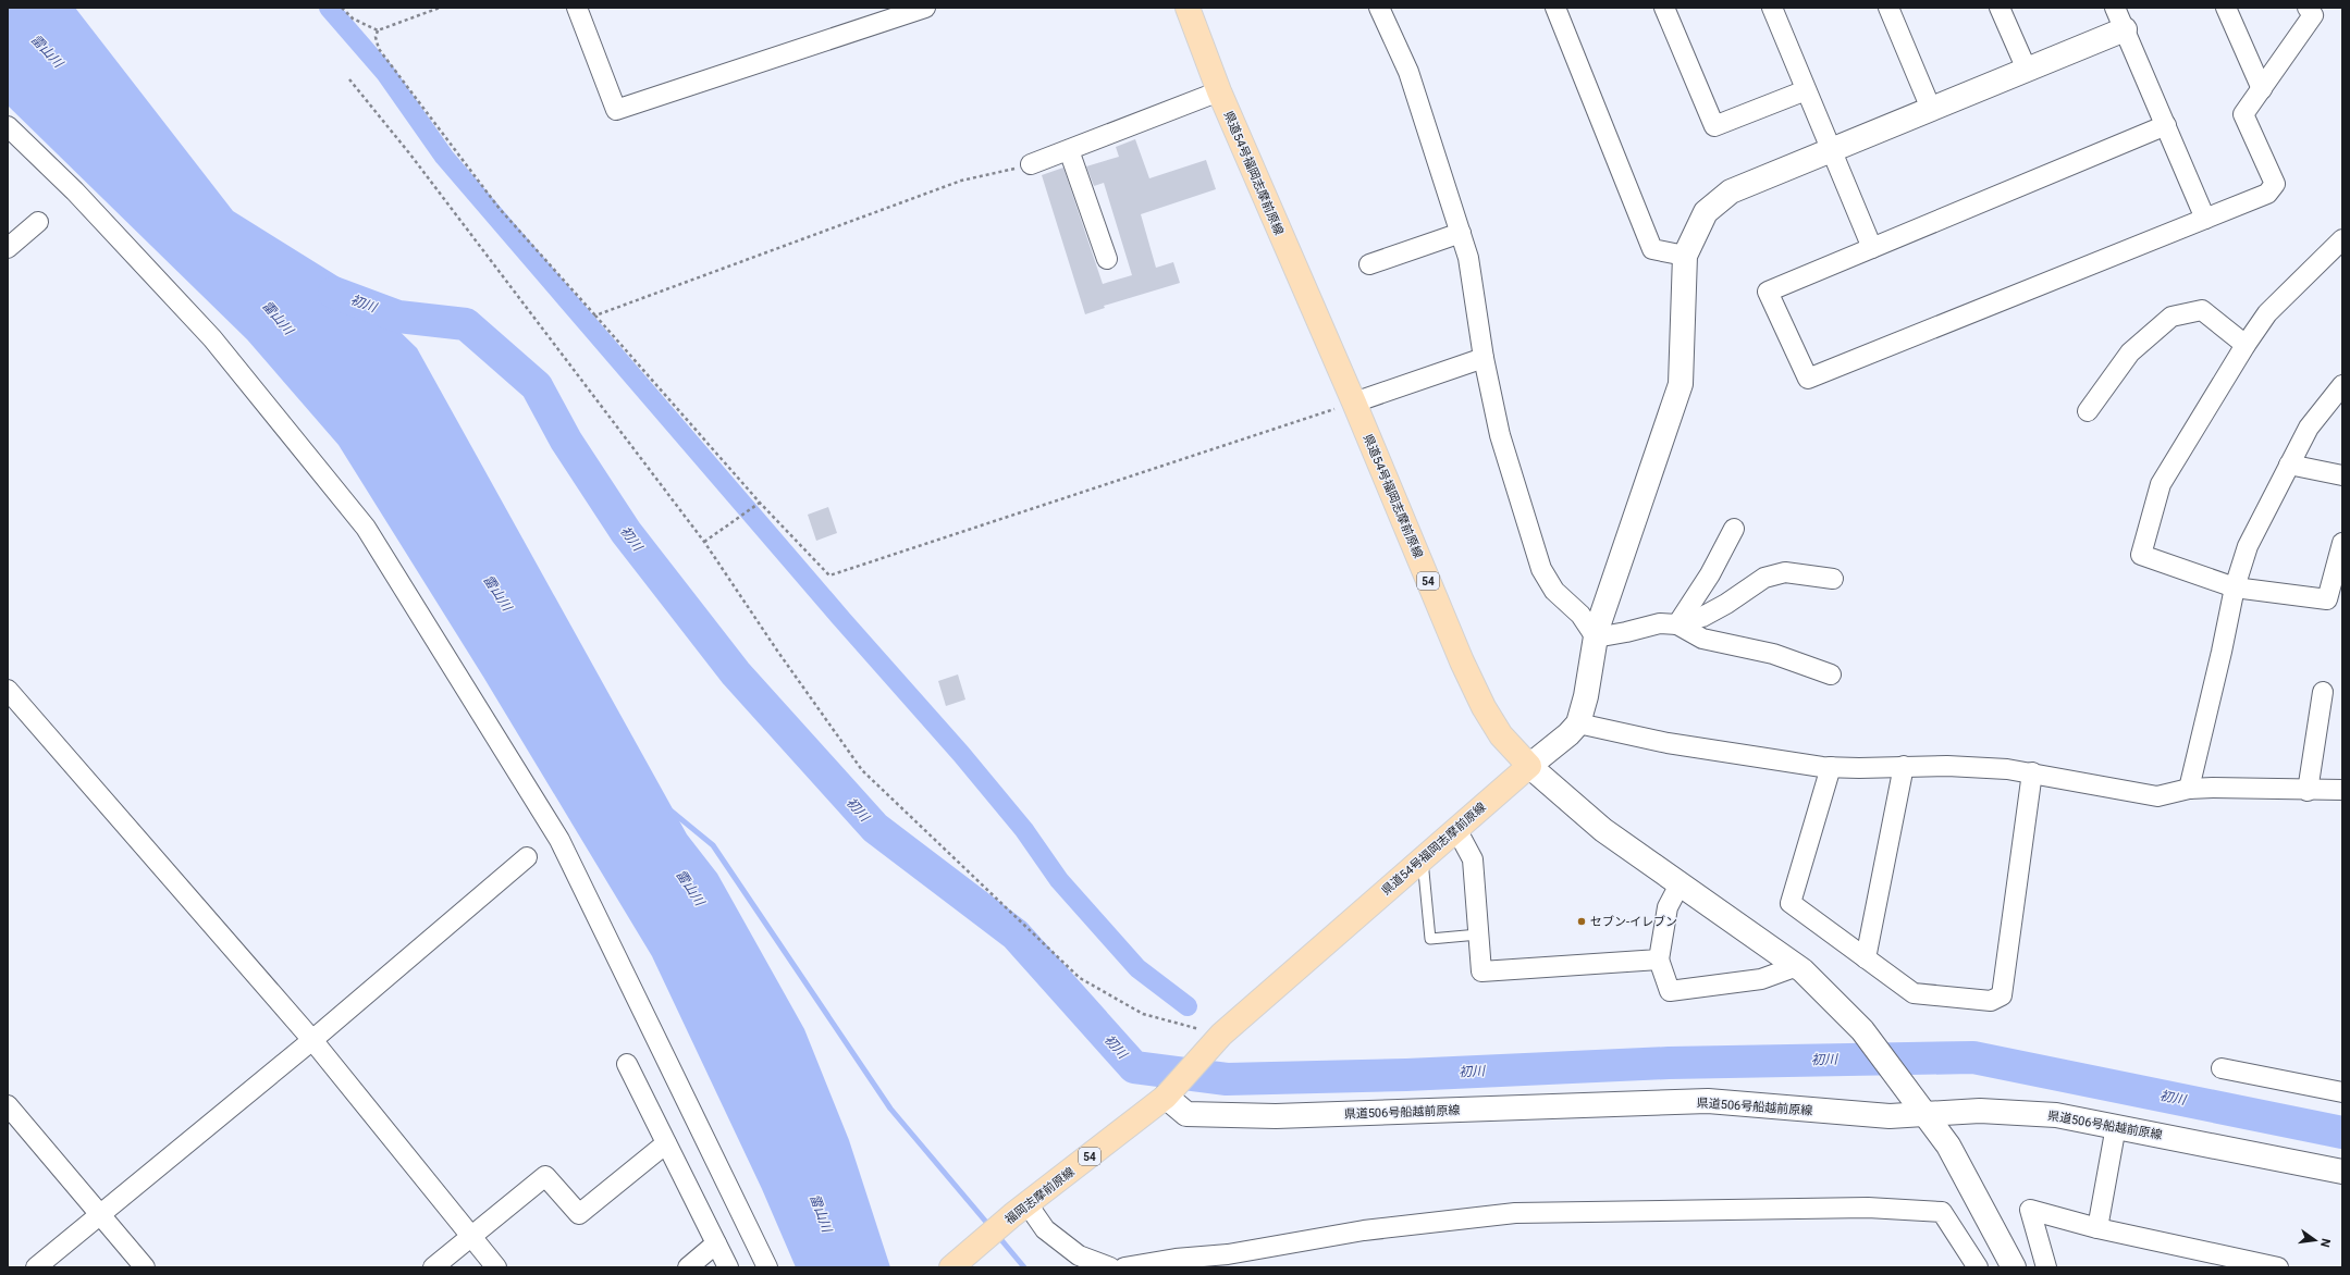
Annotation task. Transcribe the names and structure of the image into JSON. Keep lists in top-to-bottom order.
{
  "streets": {
    "main road": ["県道54号福岡志摩前原線", "54", "福岡志摩前原線"],
    "street": ["県道506号船越前原線"]
  },
  "crossings": [
    ["県道54号福岡志摩前原線", "福岡志摩前原線"],
    ["県道506号船越前原線", "福岡志摩前原線"]
  ],
  "water": ["雷山川", "初川"],
  "places": ["セブン-イレブン"],
  "north": "right"
}
